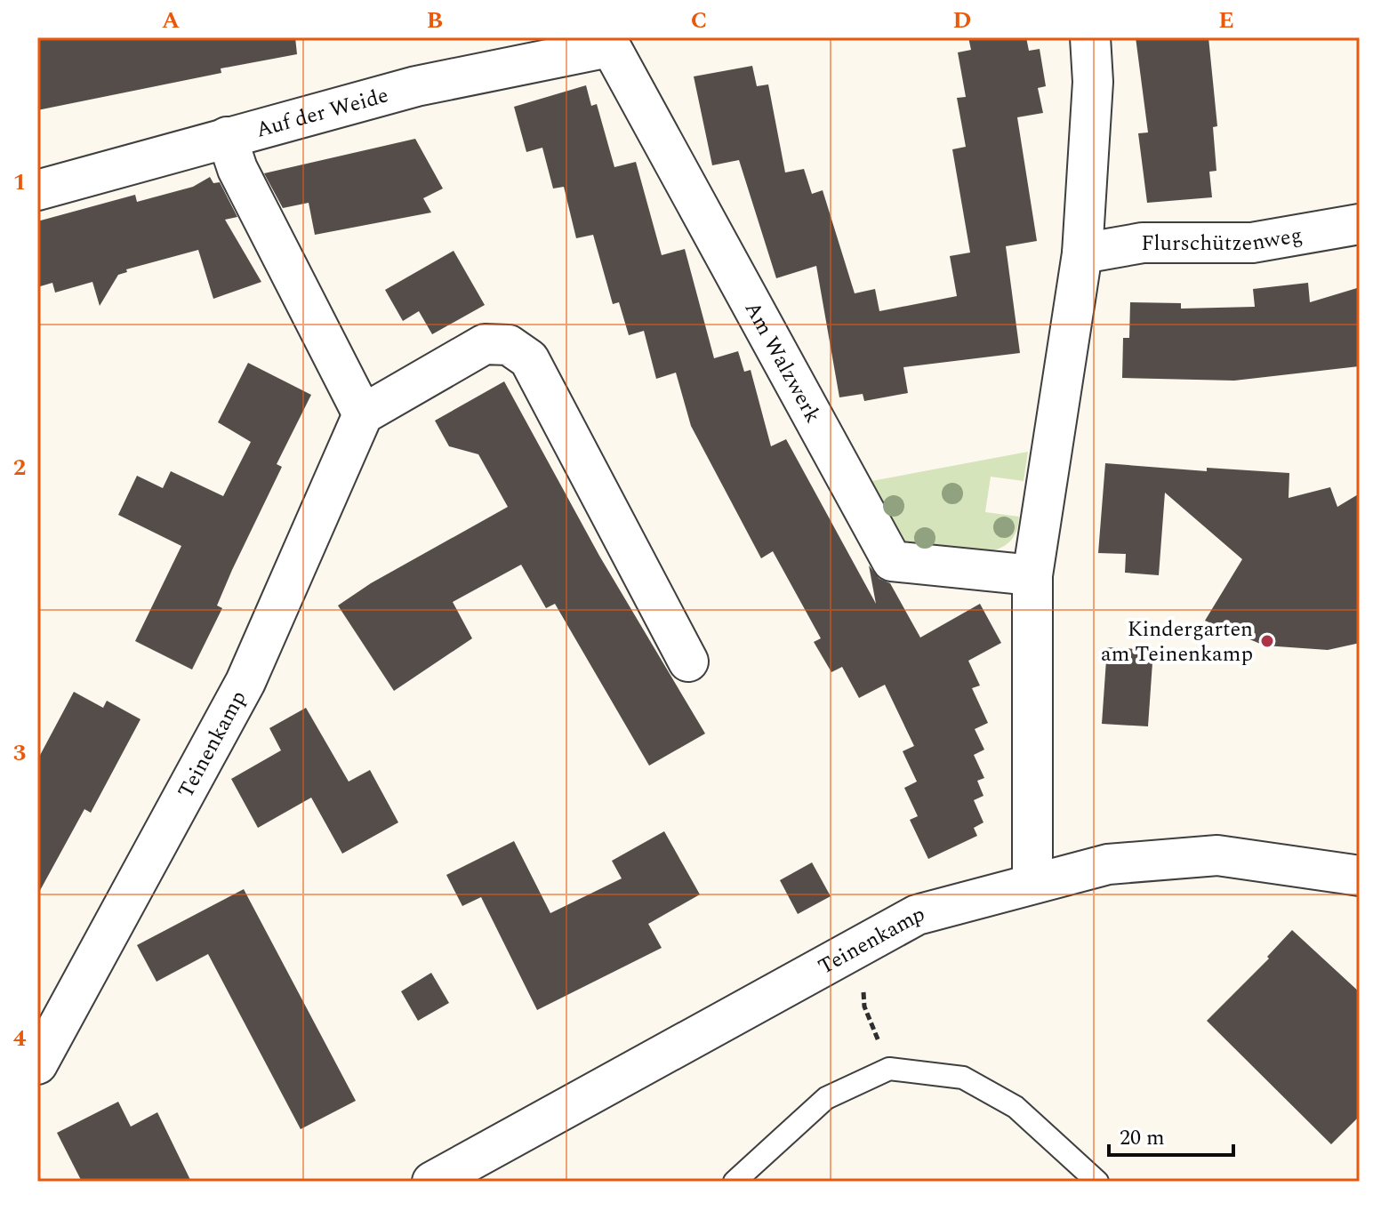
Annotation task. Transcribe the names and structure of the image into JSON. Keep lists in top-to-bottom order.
{
  "streets": {
    "street": [
      "Auf der Weide",
      "Flurschützenweg",
      "Am Walzwerk",
      "Teinenkamp"
    ]
  },
  "crossings": [
    ["Auf der Weide", "Am Walzwerk"]
  ],
  "places": ["Kindergarten am Teinenkamp"],
  "scale_bar": "20 m",
  "grid": {
    "columns": [
      "A",
      "B",
      "C",
      "D",
      "E"
    ],
    "rows": [
      "1",
      "2",
      "3",
      "4"
    ]
  }
}
